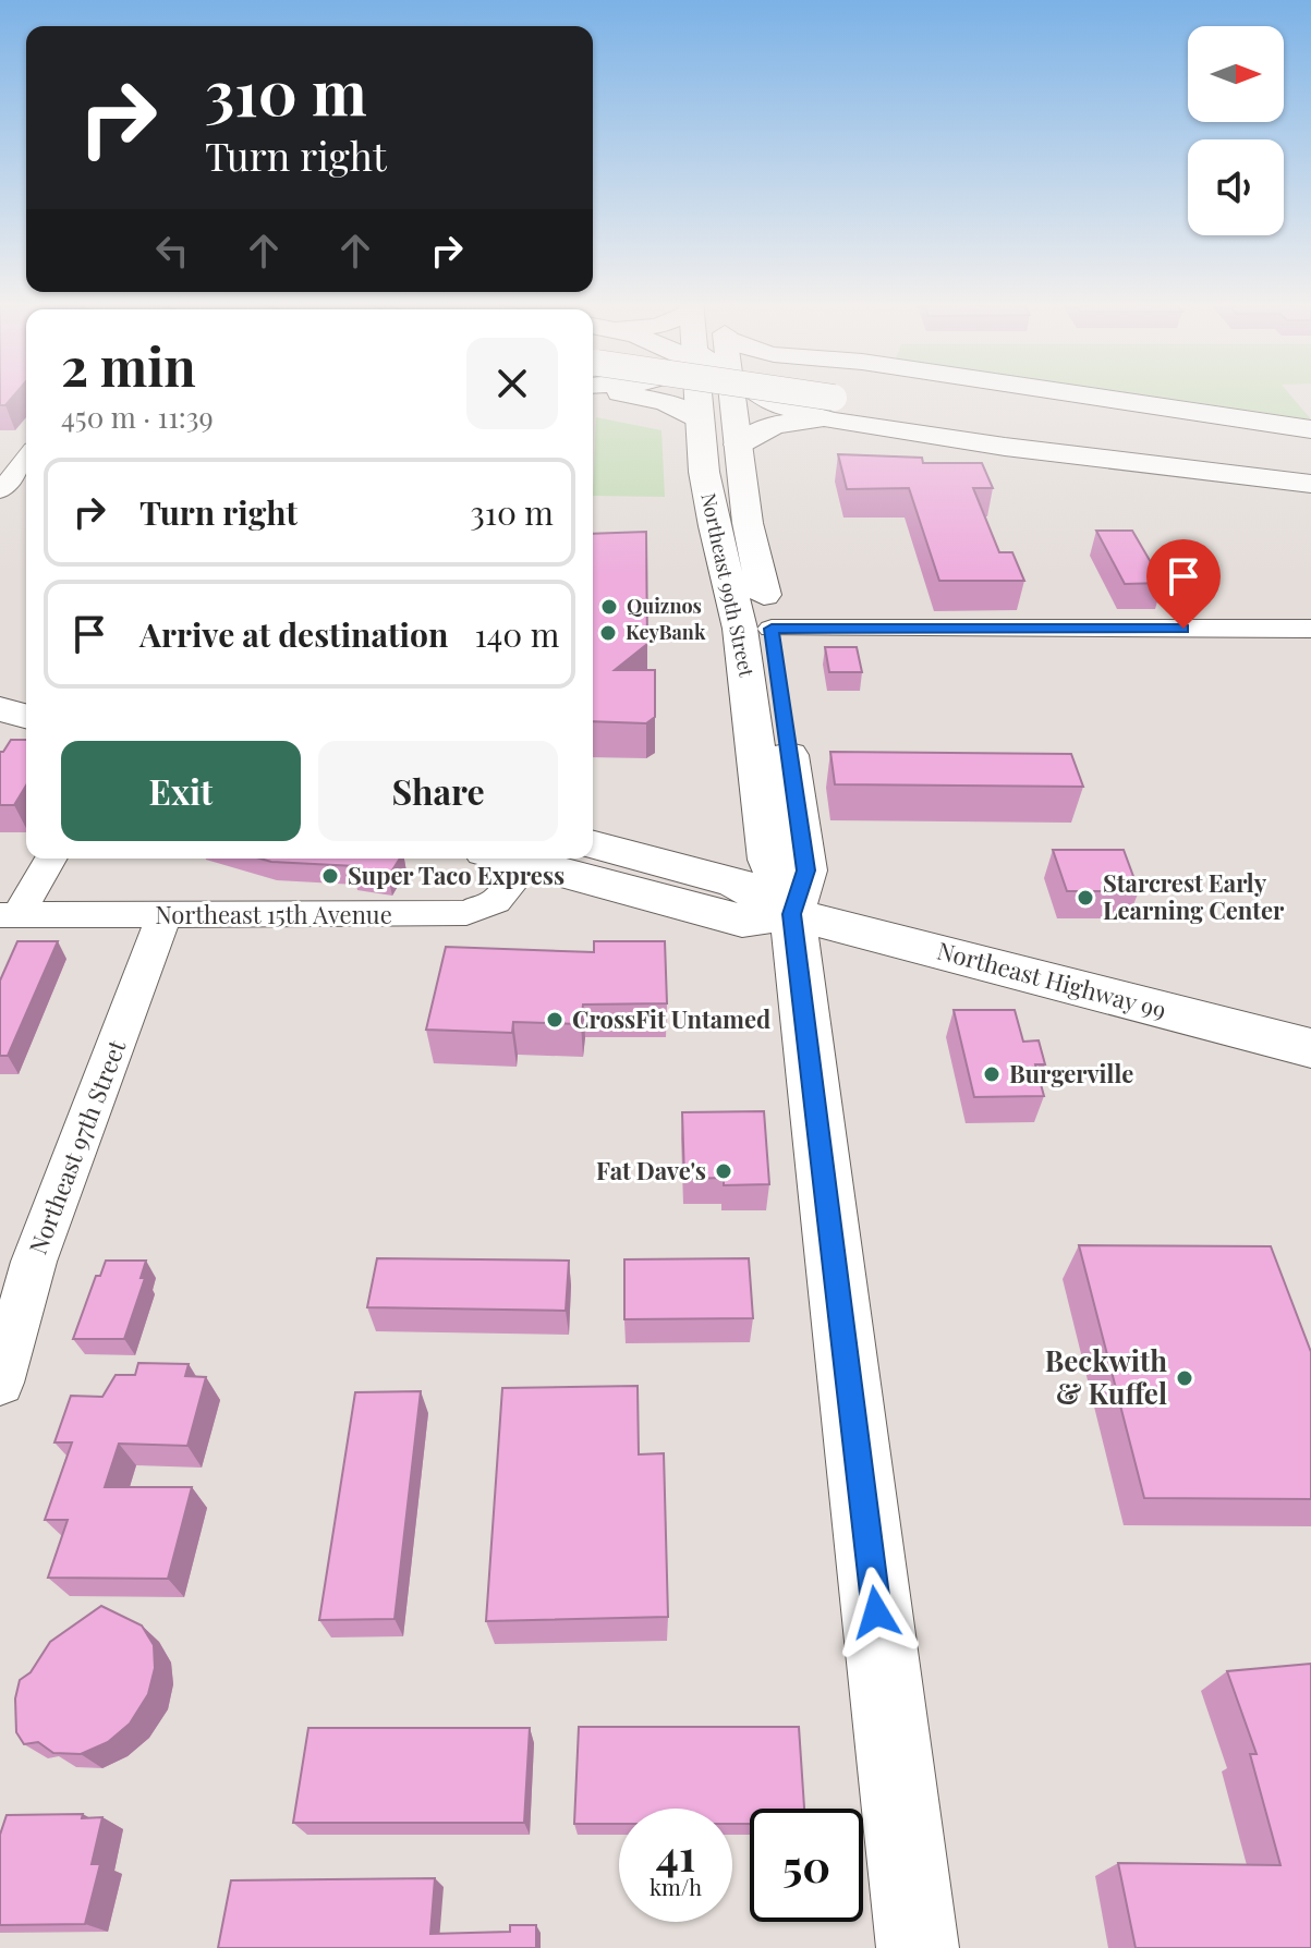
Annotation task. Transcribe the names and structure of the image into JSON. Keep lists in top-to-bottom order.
{
  "streets": {
    "main road": ["Northeast 99th Street", "Northeast Highway 99"],
    "street": ["Northeast 15th Avenue", "Northeast 97th Street"]
  },
  "crossings": [
    ["Northeast 99th Street", "Northeast Highway 99"],
    ["Northeast 15th Avenue", "Northeast 97th Street"]
  ],
  "places": [
    "Quiznos",
    "KeyBank",
    "Super Taco Express",
    "Starcrest Early Learning Center",
    "CrossFit Untamed",
    "Burgerville",
    "Fat Dave's",
    "Beckwith & Kuffel"
  ],
  "north": "right",
  "page": {
    "turn": ["310 m", "Turn right"],
    "heading": ["2 min", "450 m · 11:39"],
    "list": [
      {
        "name": "Turn right",
        "value": "310 m"
      },
      {
        "name": "Arrive at destination",
        "value": "140 m"
      }
    ],
    "buttons": ["Exit", "Share"],
    "speed": "41 km/h",
    "limit": "50"
  }
}
